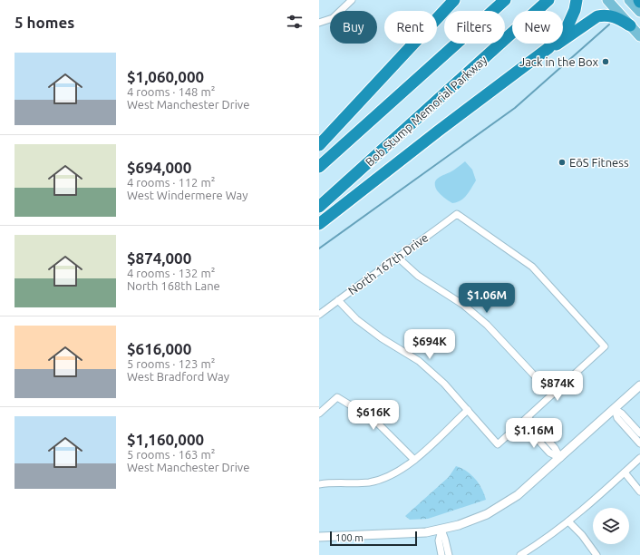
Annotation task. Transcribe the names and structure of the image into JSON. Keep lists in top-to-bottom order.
{
  "streets": {
    "highway": ["Bob Stump Memorial Parkway"],
    "street": ["North 167th Drive"]
  },
  "places": ["Jack in the Box", "EōS Fitness"],
  "scale_bar": "100 m",
  "page": {
    "heading": "5 homes",
    "chip": [
      "Buy",
      "Rent",
      "Filters",
      "New"
    ],
    "list": [
      {
        "name": "$1,060,000",
        "note": "4 rooms · 148 m² · West Manchester Drive"
      },
      {
        "name": "$694,000",
        "note": "4 rooms · 112 m² · West Windermere Way"
      },
      {
        "name": "$874,000",
        "note": "4 rooms · 132 m² · North 168th Lane"
      },
      {
        "name": "$616,000",
        "note": "5 rooms · 123 m² · West Bradford Way"
      },
      {
        "name": "$1,160,000",
        "note": "5 rooms · 163 m² · West Manchester Drive"
      }
    ],
    "price": [
      "$1.06M",
      "$694K",
      "$874K",
      "$616K",
      "$1.16M"
    ],
    "scale": "100 m"
  }
}
